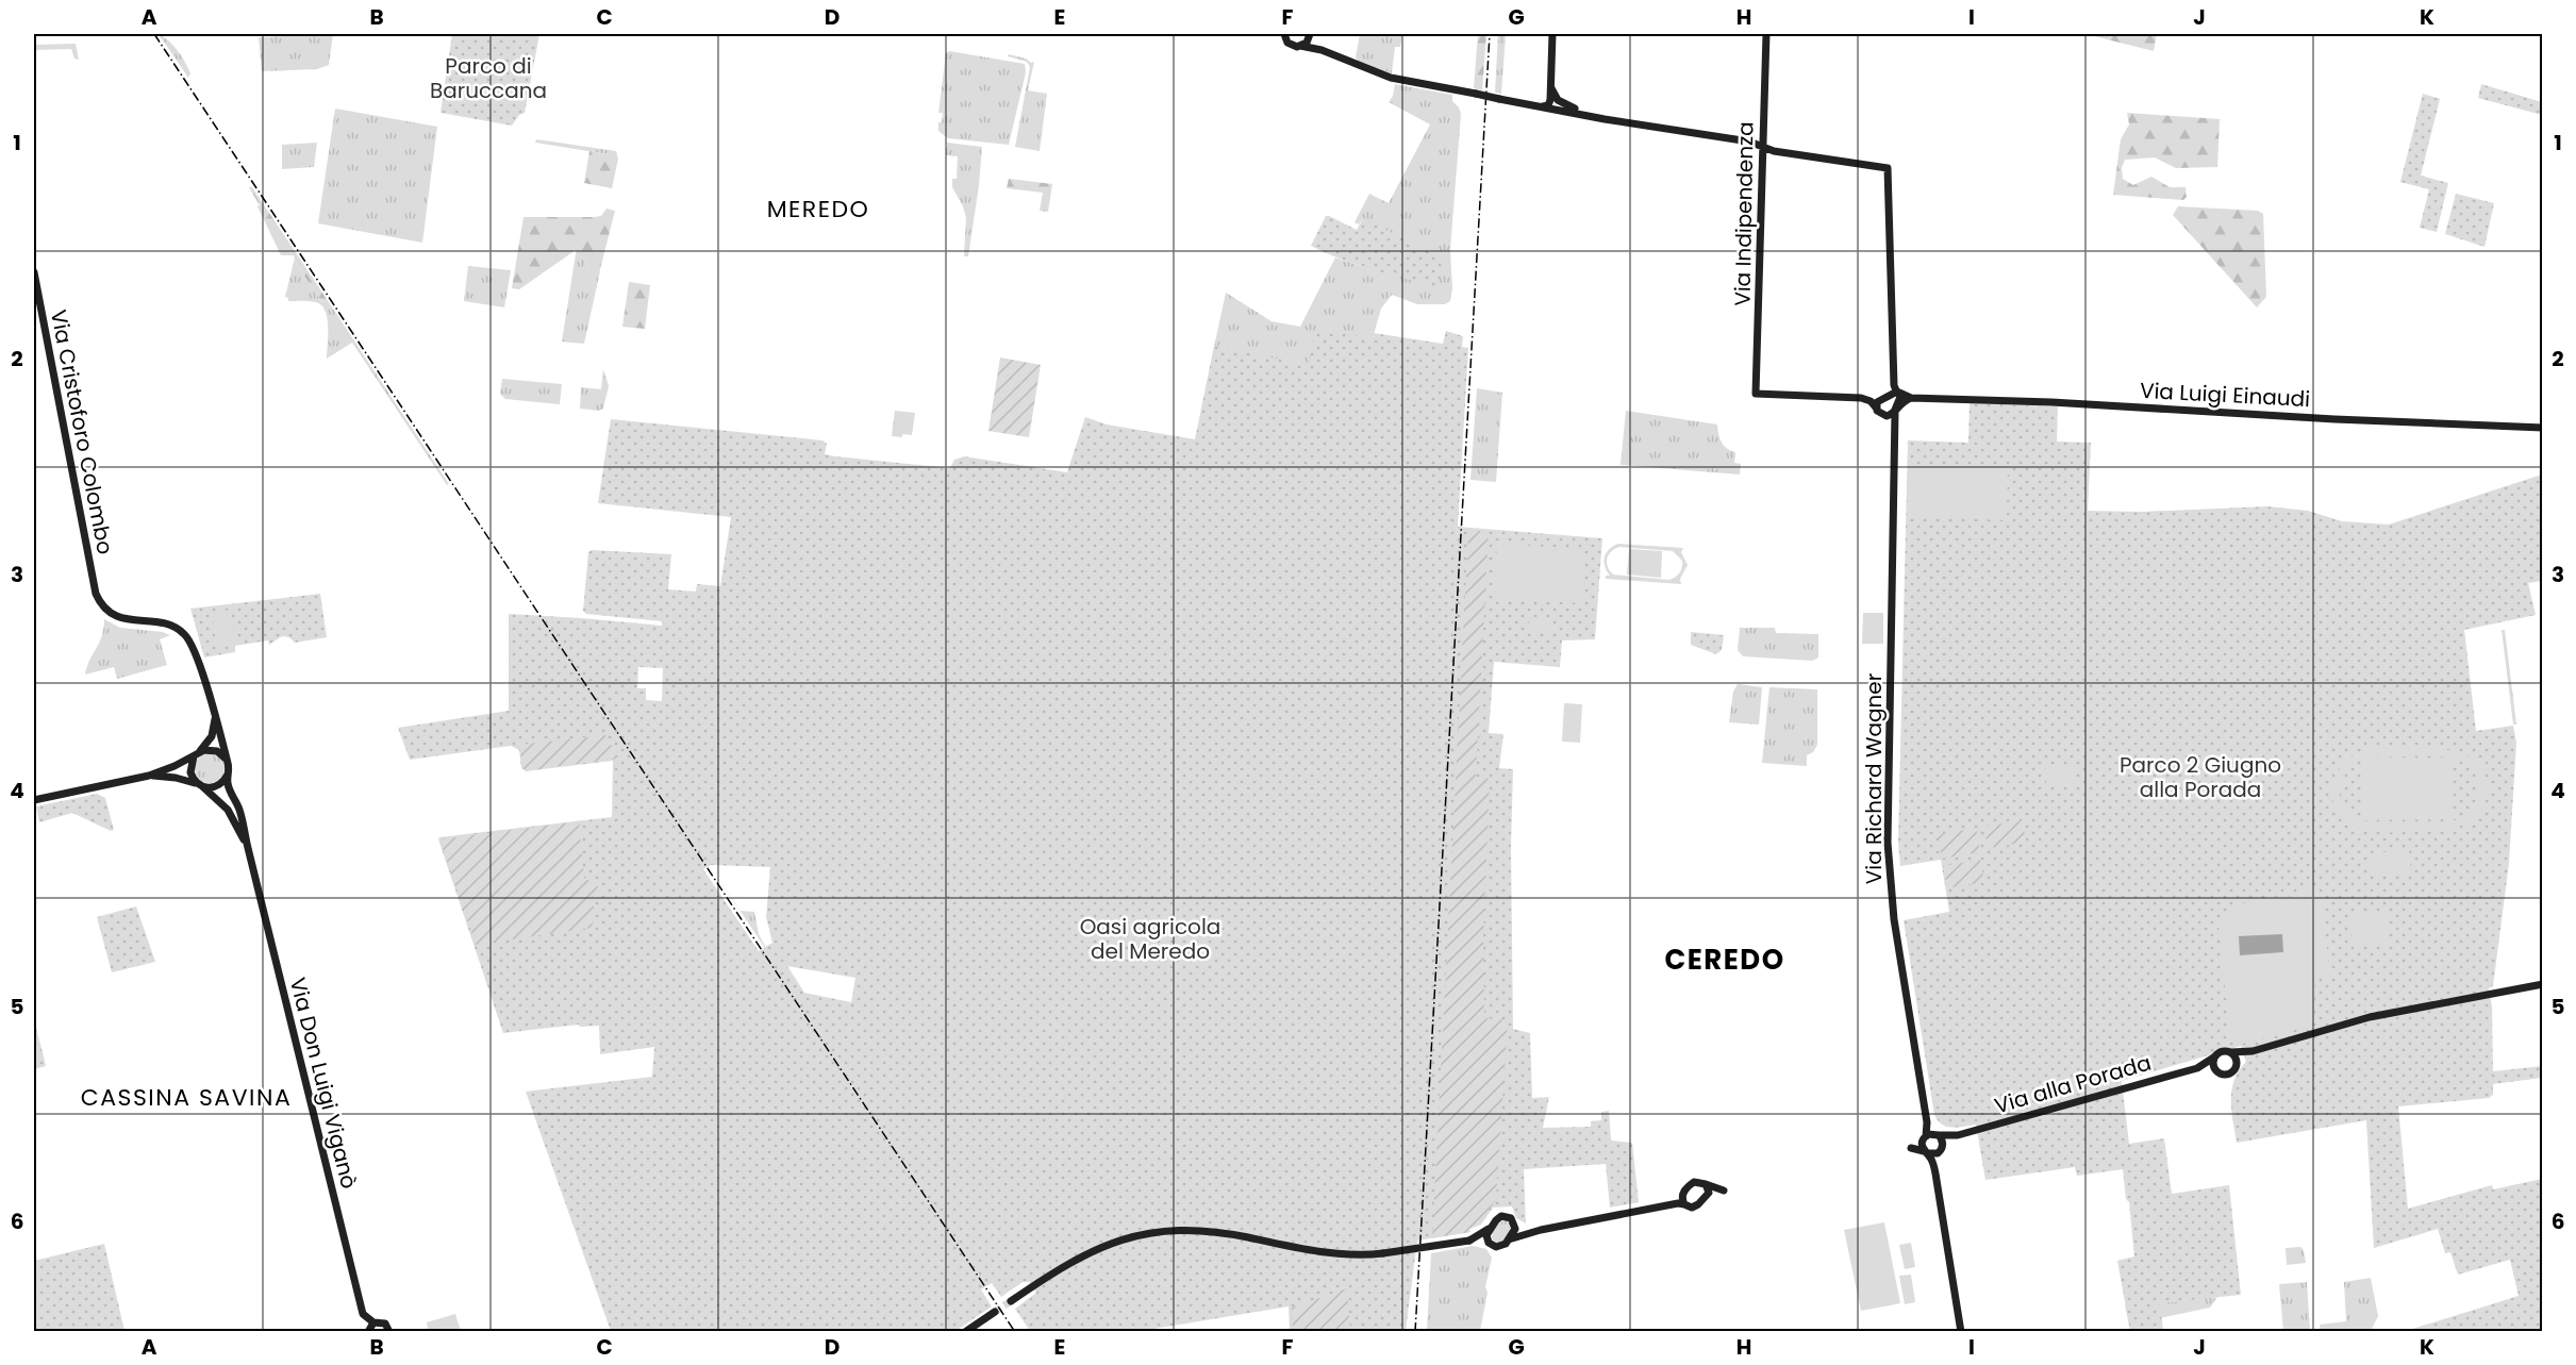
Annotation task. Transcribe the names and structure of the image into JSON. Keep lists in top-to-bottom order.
{
  "streets": {
    "street": [
      "Via Indipendenza",
      "Via Luigi Einaudi",
      "Via Cristoforo Colombo",
      "Via Richard Wagner",
      "Via Don Luigi Viganò",
      "Via alla Porada"
    ]
  },
  "crossings": [
    ["Via Luigi Einaudi", "Via Richard Wagner"],
    ["Via Richard Wagner", "Via alla Porada"]
  ],
  "districts": ["MEREDO", "CEREDO", "CASSINA SAVINA"],
  "parks": ["Parco di Baruccana", "Parco 2 Giugno alla Porada", "Oasi agricola del Meredo"],
  "grid": {
    "columns": [
      "A",
      "B",
      "C",
      "D",
      "E",
      "F",
      "G",
      "H",
      "I",
      "J",
      "K"
    ],
    "rows": [
      "1",
      "2",
      "3",
      "4",
      "5",
      "6"
    ]
  }
}
